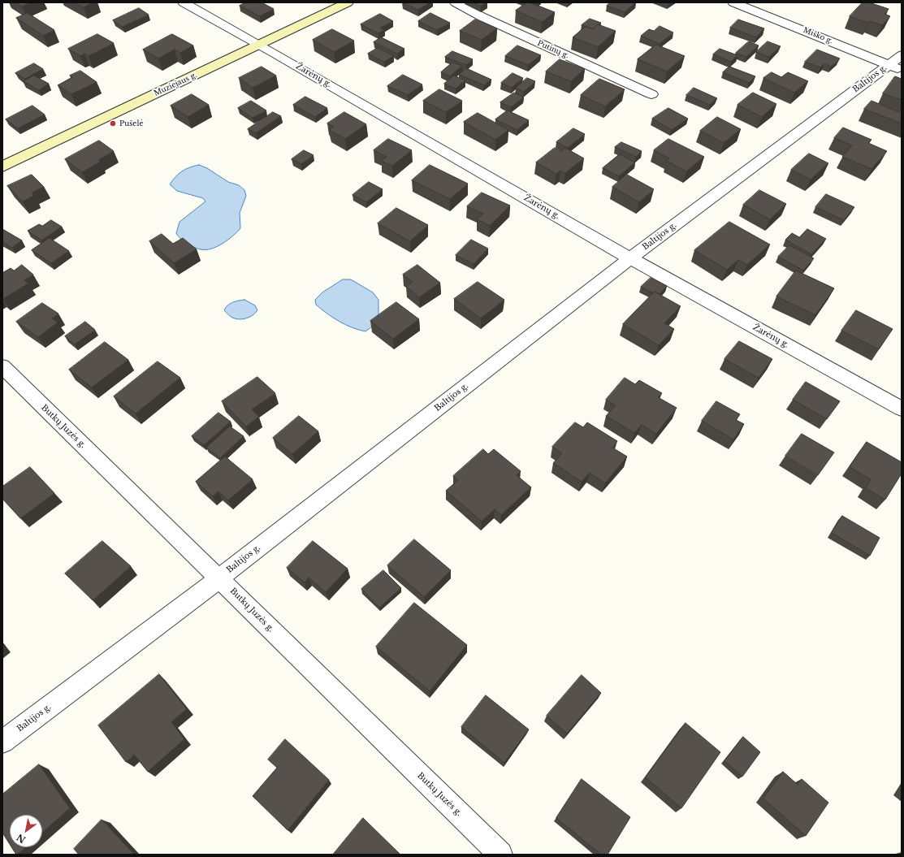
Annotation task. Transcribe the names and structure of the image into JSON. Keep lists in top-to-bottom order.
{
  "streets": {
    "main road": ["Muziejaus g."],
    "street": [
      "Miško g.",
      "Putinų g.",
      "Žarėnų g.",
      "Baltijos g.",
      "Butkų Juzės g."
    ]
  },
  "crossings": [
    ["Miško g.", "Baltijos g."],
    ["Žarėnų g.", "Baltijos g."],
    ["Žarėnų g.", "Muziejaus g."],
    ["Baltijos g.", "Butkų Juzės g."]
  ],
  "places": ["Pušelė"],
  "north": "bottom left"
}
